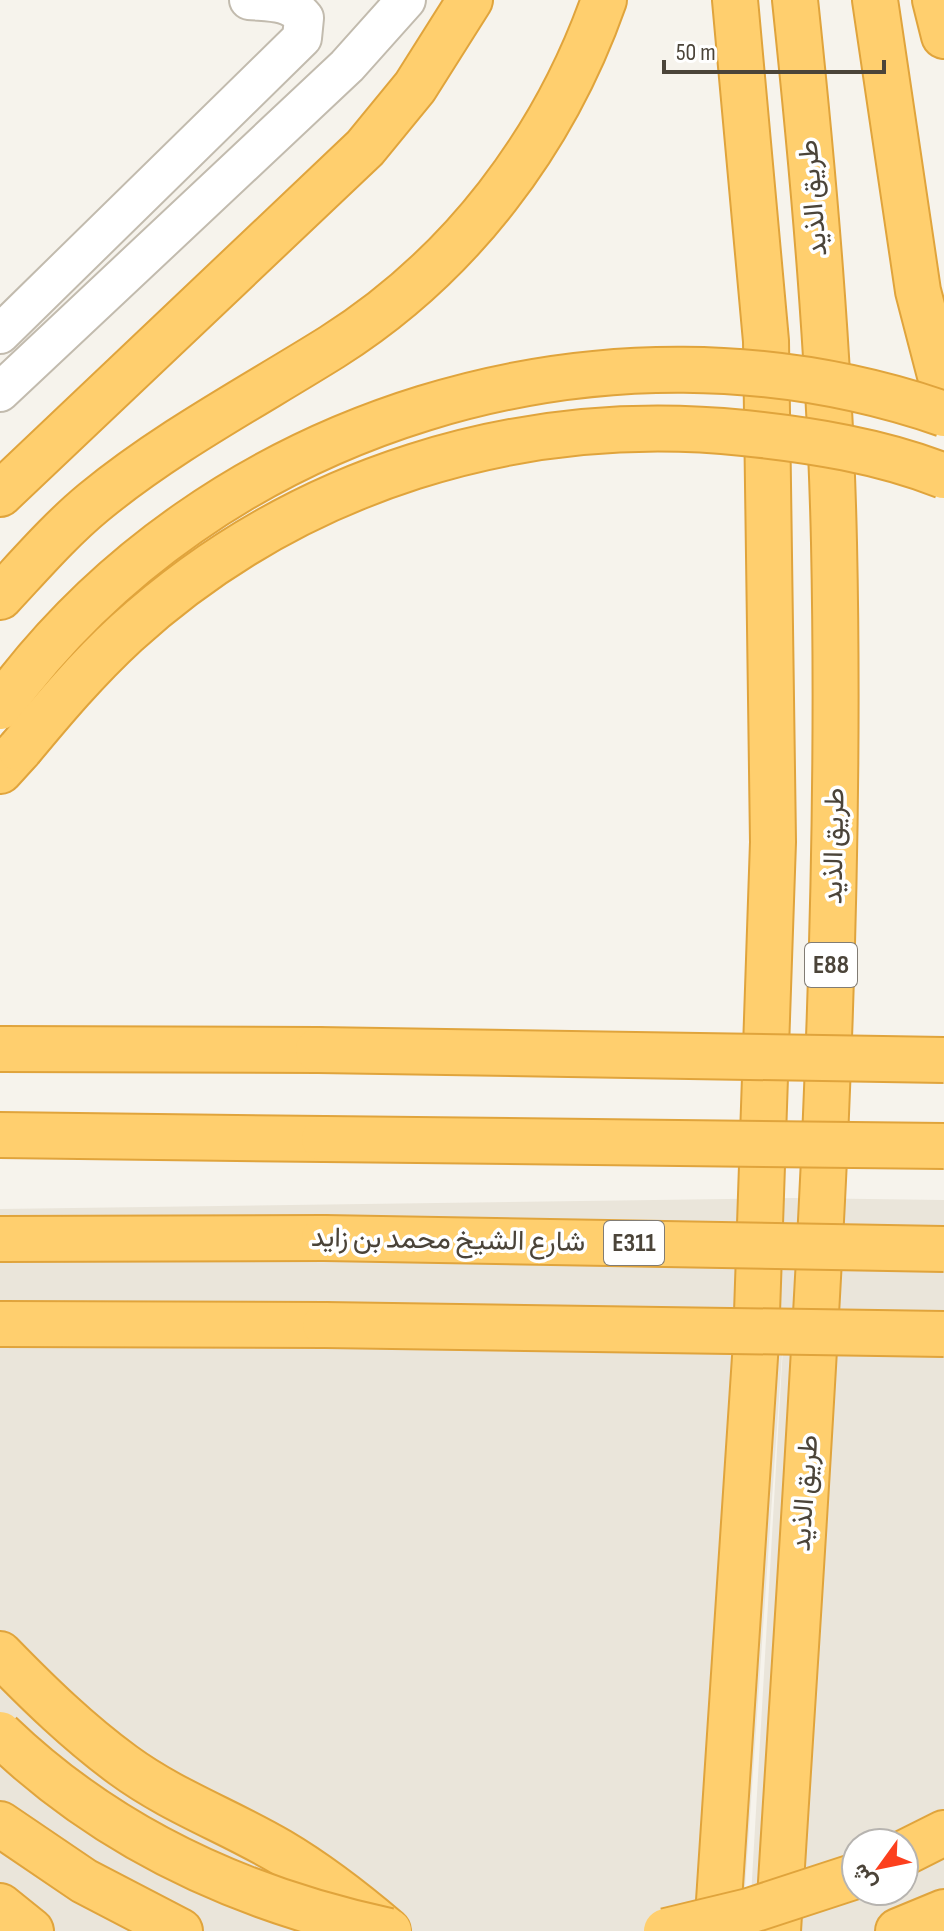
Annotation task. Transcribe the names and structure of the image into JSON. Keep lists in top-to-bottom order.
{
  "streets": {
    "highway": [
      "طريق الذيد",
      "E88",
      "شارع الشيخ محمد بن زايد",
      "E311"
    ]
  },
  "scale_bar": "50 m",
  "north": "bottom left"
}
